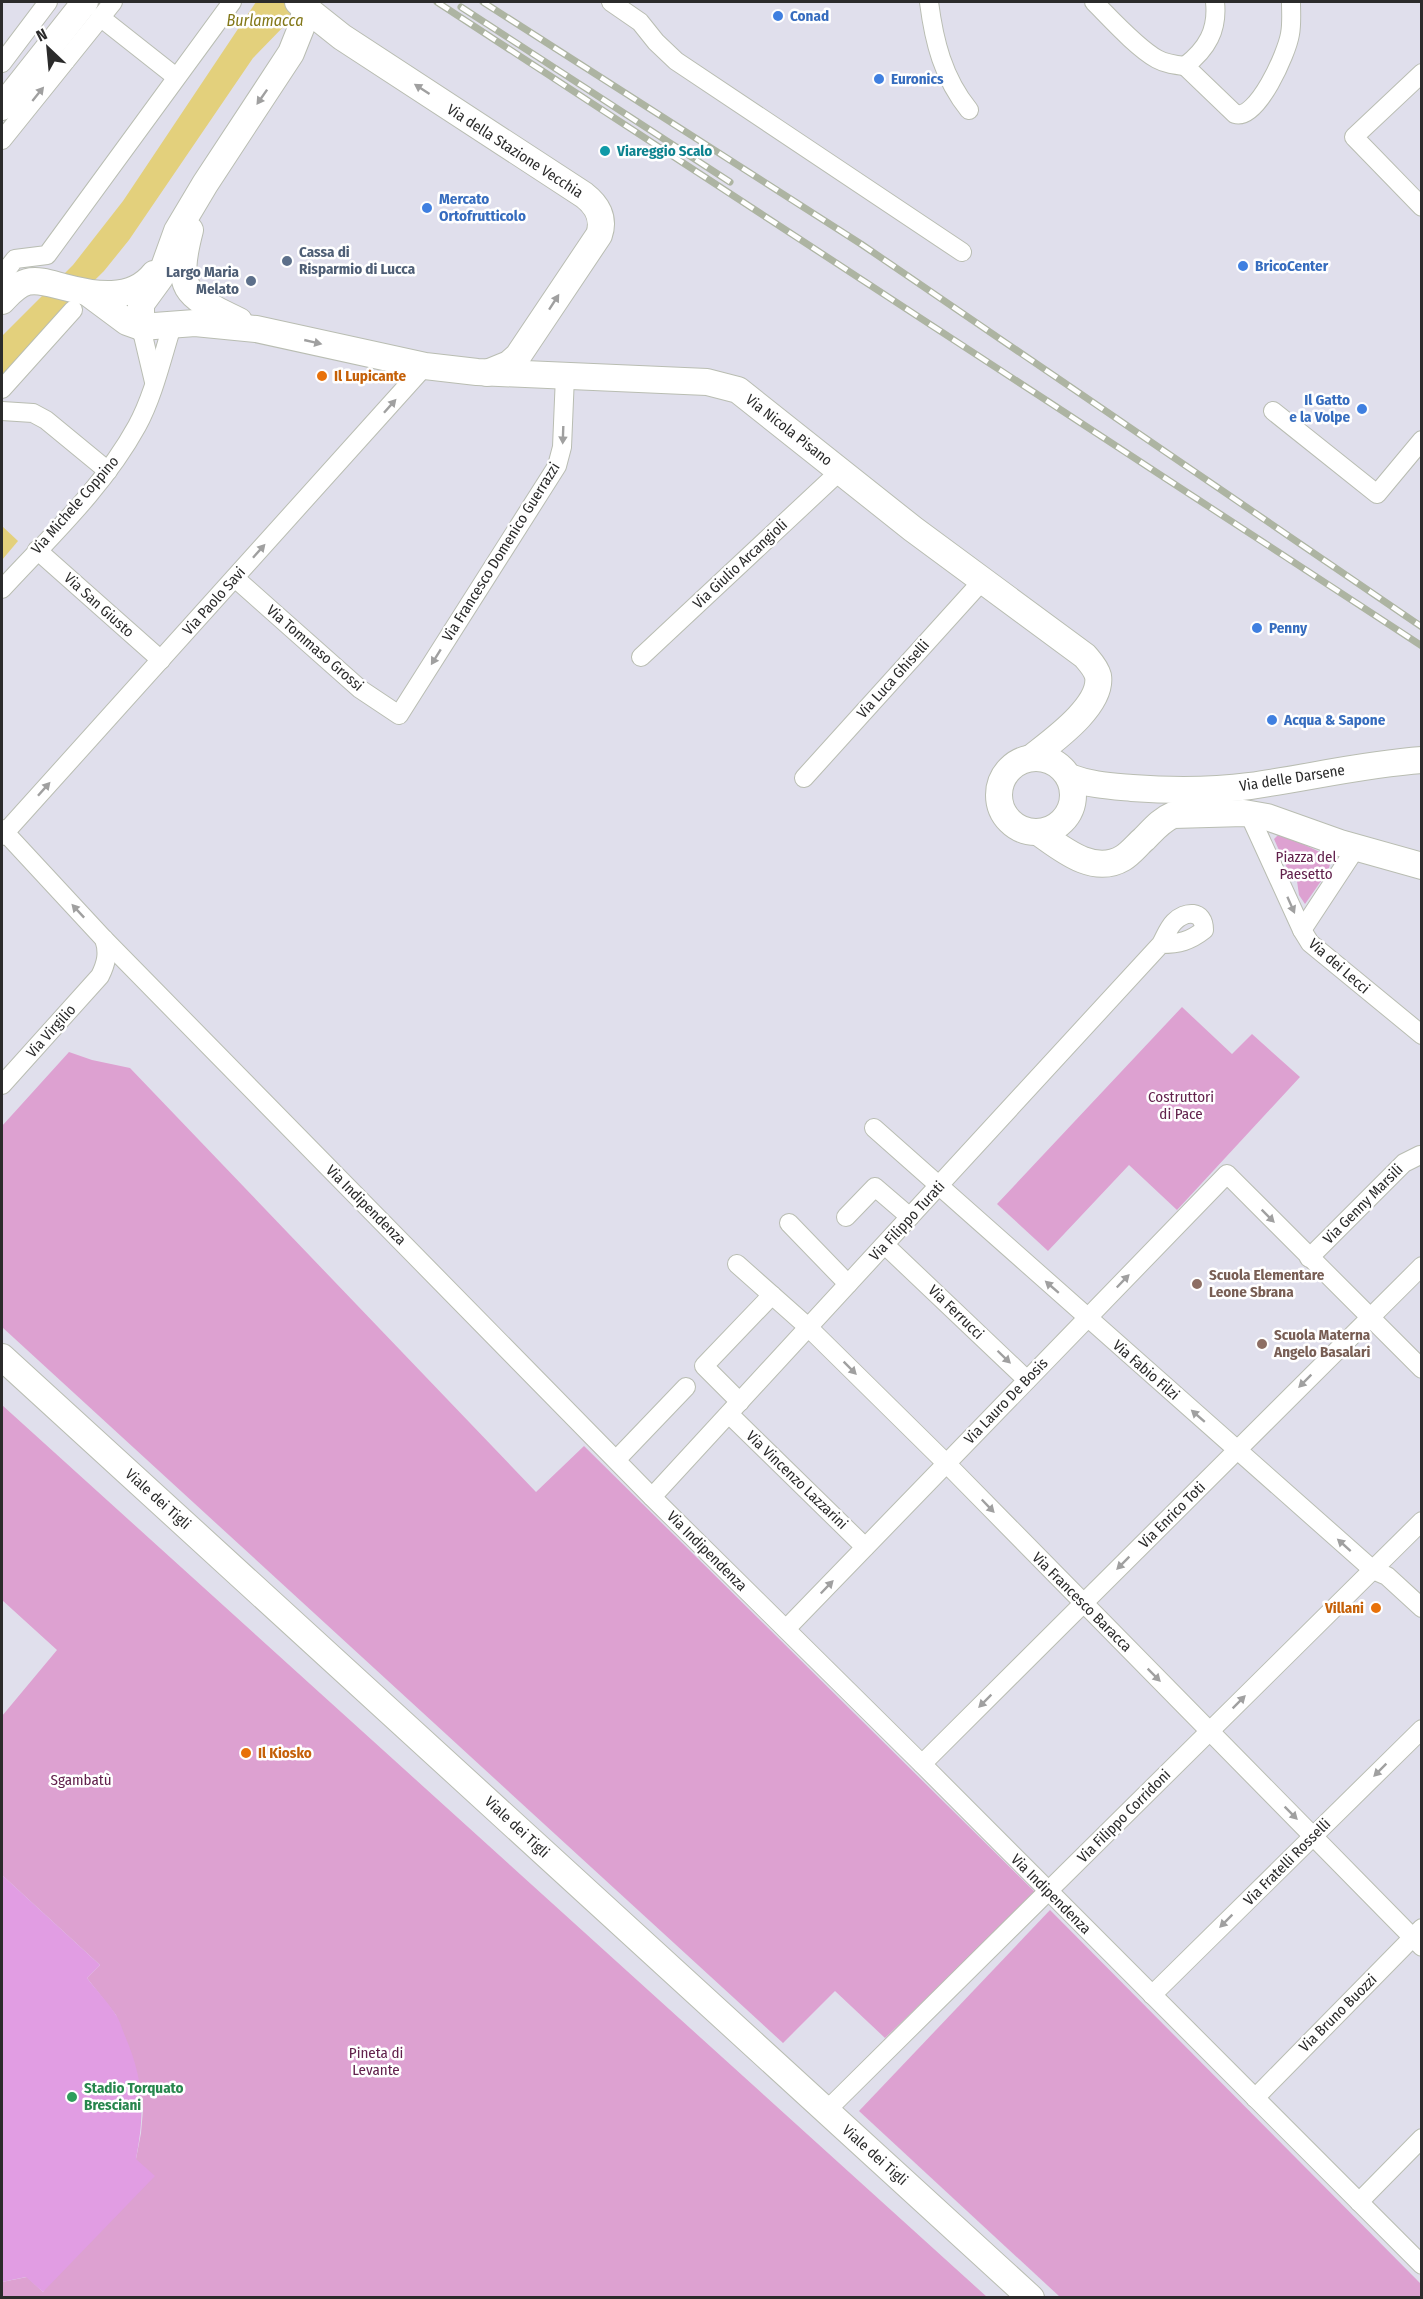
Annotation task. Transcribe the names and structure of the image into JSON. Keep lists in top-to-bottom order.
{
  "streets": {
    "street": [
      "Via della Stazione Vecchia",
      "Via Nicola Pisano",
      "Via Michele Coppino",
      "Via Francesco Domenico Guerrazzi",
      "Via Giulio Arcangioli",
      "Via Paolo Savi",
      "Via San Giusto",
      "Via Tommaso Grossi",
      "Via Luca Ghiselli",
      "Via delle Darsene",
      "Via dei Lecci",
      "Via Virgilio",
      "Via Genny Marsili",
      "Via Indipendenza",
      "Via Filippo Turati",
      "Via Ferrucci",
      "Via Fabio Filzi",
      "Via Lauro De Bosis",
      "Via Vincenzo Lazzarini",
      "Viale dei Tigli",
      "Via Enrico Toti",
      "Via Francesco Baracca",
      "Via Filippo Corridoni",
      "Via Fratelli Rosselli",
      "Via Bruno Buozzi"
    ]
  },
  "crossings": [
    ["Via della Stazione Vecchia", "Via Nicola Pisano"],
    ["Via Nicola Pisano", "Via Francesco Domenico Guerrazzi"],
    ["Via Nicola Pisano", "Via Giulio Arcangioli"],
    ["Via Nicola Pisano", "Via Paolo Savi"],
    ["Via Nicola Pisano", "Via Luca Ghiselli"],
    ["Via Nicola Pisano", "Via delle Darsene"],
    ["Via Nicola Pisano", "Via dei Lecci"],
    ["Via Michele Coppino", "Via San Giusto"],
    ["Via Francesco Domenico Guerrazzi", "Via Tommaso Grossi"],
    ["Via Paolo Savi", "Via San Giusto"],
    ["Via Paolo Savi", "Via Tommaso Grossi"],
    ["Via Paolo Savi", "Via Indipendenza"],
    ["Via Genny Marsili", "Via Lauro De Bosis"],
    ["Via Indipendenza", "Via Filippo Turati"],
    ["Via Indipendenza", "Via Lauro De Bosis"],
    ["Via Indipendenza", "Via Enrico Toti"],
    ["Via Indipendenza", "Via Filippo Corridoni"],
    ["Via Indipendenza", "Via Fratelli Rosselli"],
    ["Via Indipendenza", "Via Bruno Buozzi"],
    ["Via Filippo Turati", "Via Ferrucci"],
    ["Via Filippo Turati", "Via Fabio Filzi"],
    ["Via Filippo Turati", "Via Vincenzo Lazzarini"],
    ["Via Filippo Turati", "Via Francesco Baracca"],
    ["Via Ferrucci", "Via Lauro De Bosis"],
    ["Via Fabio Filzi", "Via Lauro De Bosis"],
    ["Via Fabio Filzi", "Via Enrico Toti"],
    ["Via Fabio Filzi", "Via Filippo Corridoni"],
    ["Via Lauro De Bosis", "Via Vincenzo Lazzarini"],
    ["Via Lauro De Bosis", "Via Francesco Baracca"],
    ["Via Vincenzo Lazzarini", "Via Francesco Baracca"],
    ["Viale dei Tigli", "Via Filippo Corridoni"],
    ["Via Enrico Toti", "Via Francesco Baracca"],
    ["Via Francesco Baracca", "Via Filippo Corridoni"],
    ["Via Francesco Baracca", "Via Fratelli Rosselli"],
    ["Via Francesco Baracca", "Via Bruno Buozzi"]
  ],
  "one_way": [
    "Via Francesco Domenico Guerrazzi",
    "Via Paolo Savi",
    "Via dei Lecci",
    "Via Ferrucci",
    "Via Fabio Filzi",
    "Via Enrico Toti",
    "Via Francesco Baracca",
    "Via Fratelli Rosselli"
  ],
  "water": ["Burlamacca"],
  "parks": [
    "Piazza del Paesetto",
    "Costruttori di Pace",
    "Sgambatù",
    "Pineta di Levante"
  ],
  "places": [
    "Conad",
    "Euronics",
    "Viareggio Scalo",
    "Mercato Ortofrutticolo",
    "Cassa di Risparmio di Lucca",
    "BricoCenter",
    "Largo Maria Melato",
    "Il Lupicante",
    "Il Gatto e la Volpe",
    "Penny",
    "Acqua & Sapone",
    "Scuola Elementare Leone Sbrana",
    "Scuola Materna Angelo Basalari",
    "Villani",
    "Il Kiosko",
    "Stadio Torquato Bresciani"
  ],
  "north": "top left"
}
